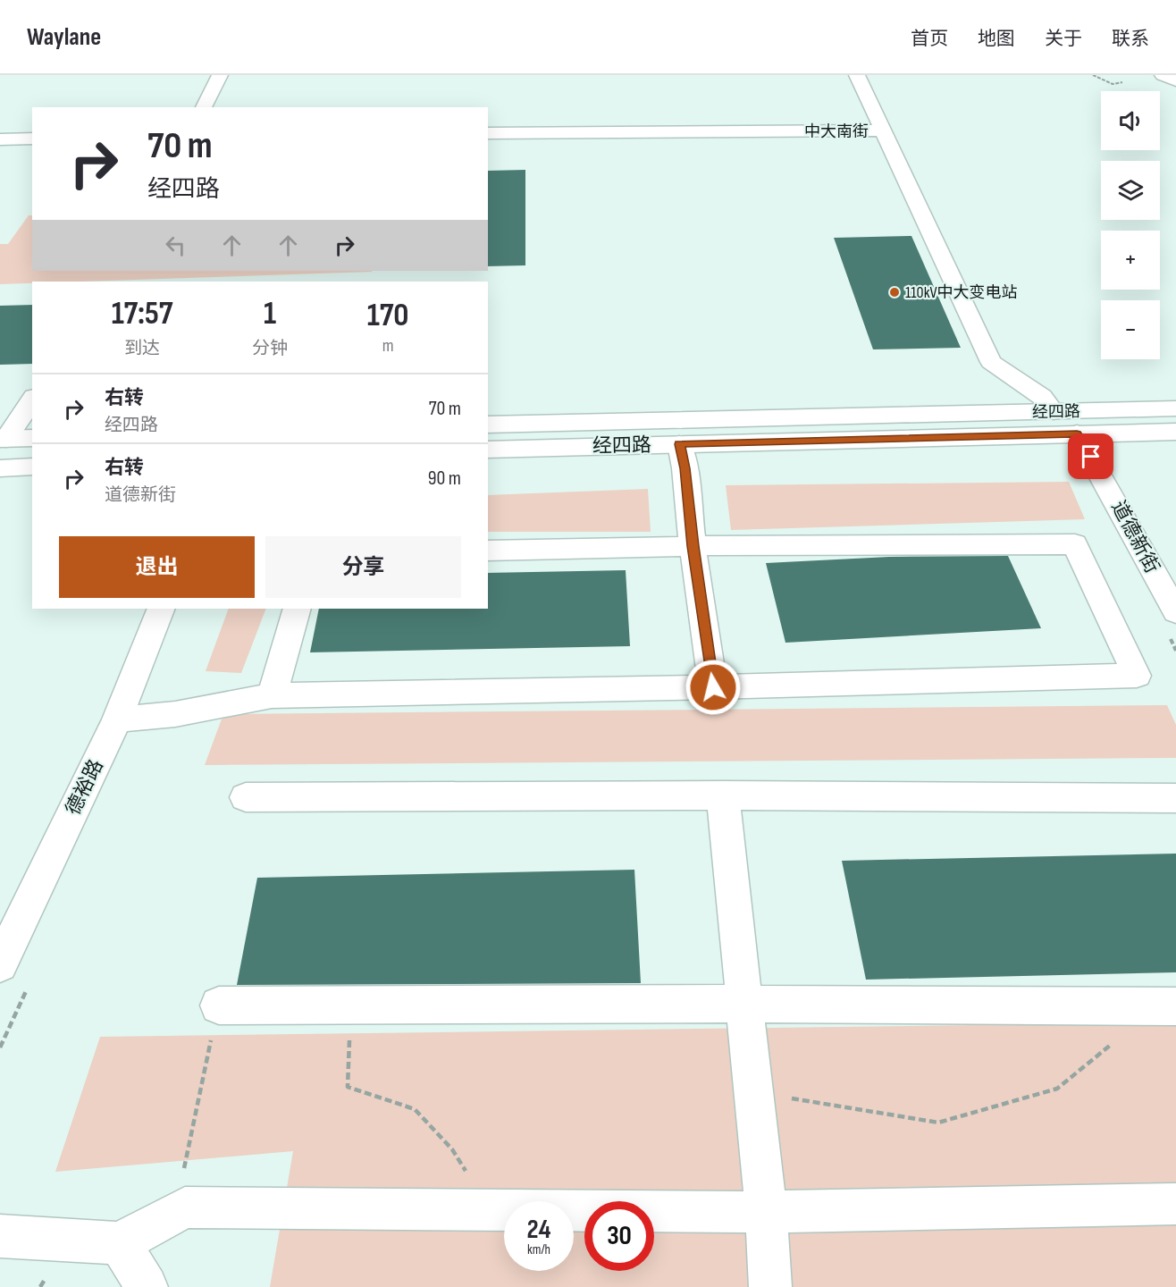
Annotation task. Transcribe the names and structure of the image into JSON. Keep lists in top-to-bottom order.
{
  "streets": {
    "street": [
      "中大南街",
      "经四路",
      "道德新街",
      "德裕路"
    ]
  },
  "crossings": [
    ["中大南街", "经四路"],
    ["经四路", "道德新街"]
  ],
  "places": ["110kV中大变电站"],
  "page": {
    "header": "Waylane",
    "nav": [
      "首页",
      "地图",
      "关于",
      "联系"
    ],
    "map_buttons": ["+", "−"],
    "turn": ["70 m", "经四路"],
    "eta": [
      "17:57",
      "到达",
      "1",
      "分钟",
      "170",
      "m"
    ],
    "list": [
      {
        "name": "右转",
        "note": "经四路",
        "value": "70 m"
      },
      {
        "name": "右转",
        "note": "道德新街",
        "value": "90 m"
      }
    ],
    "buttons": ["退出", "分享"],
    "speed": "24 km/h",
    "limit": "30"
  }
}
